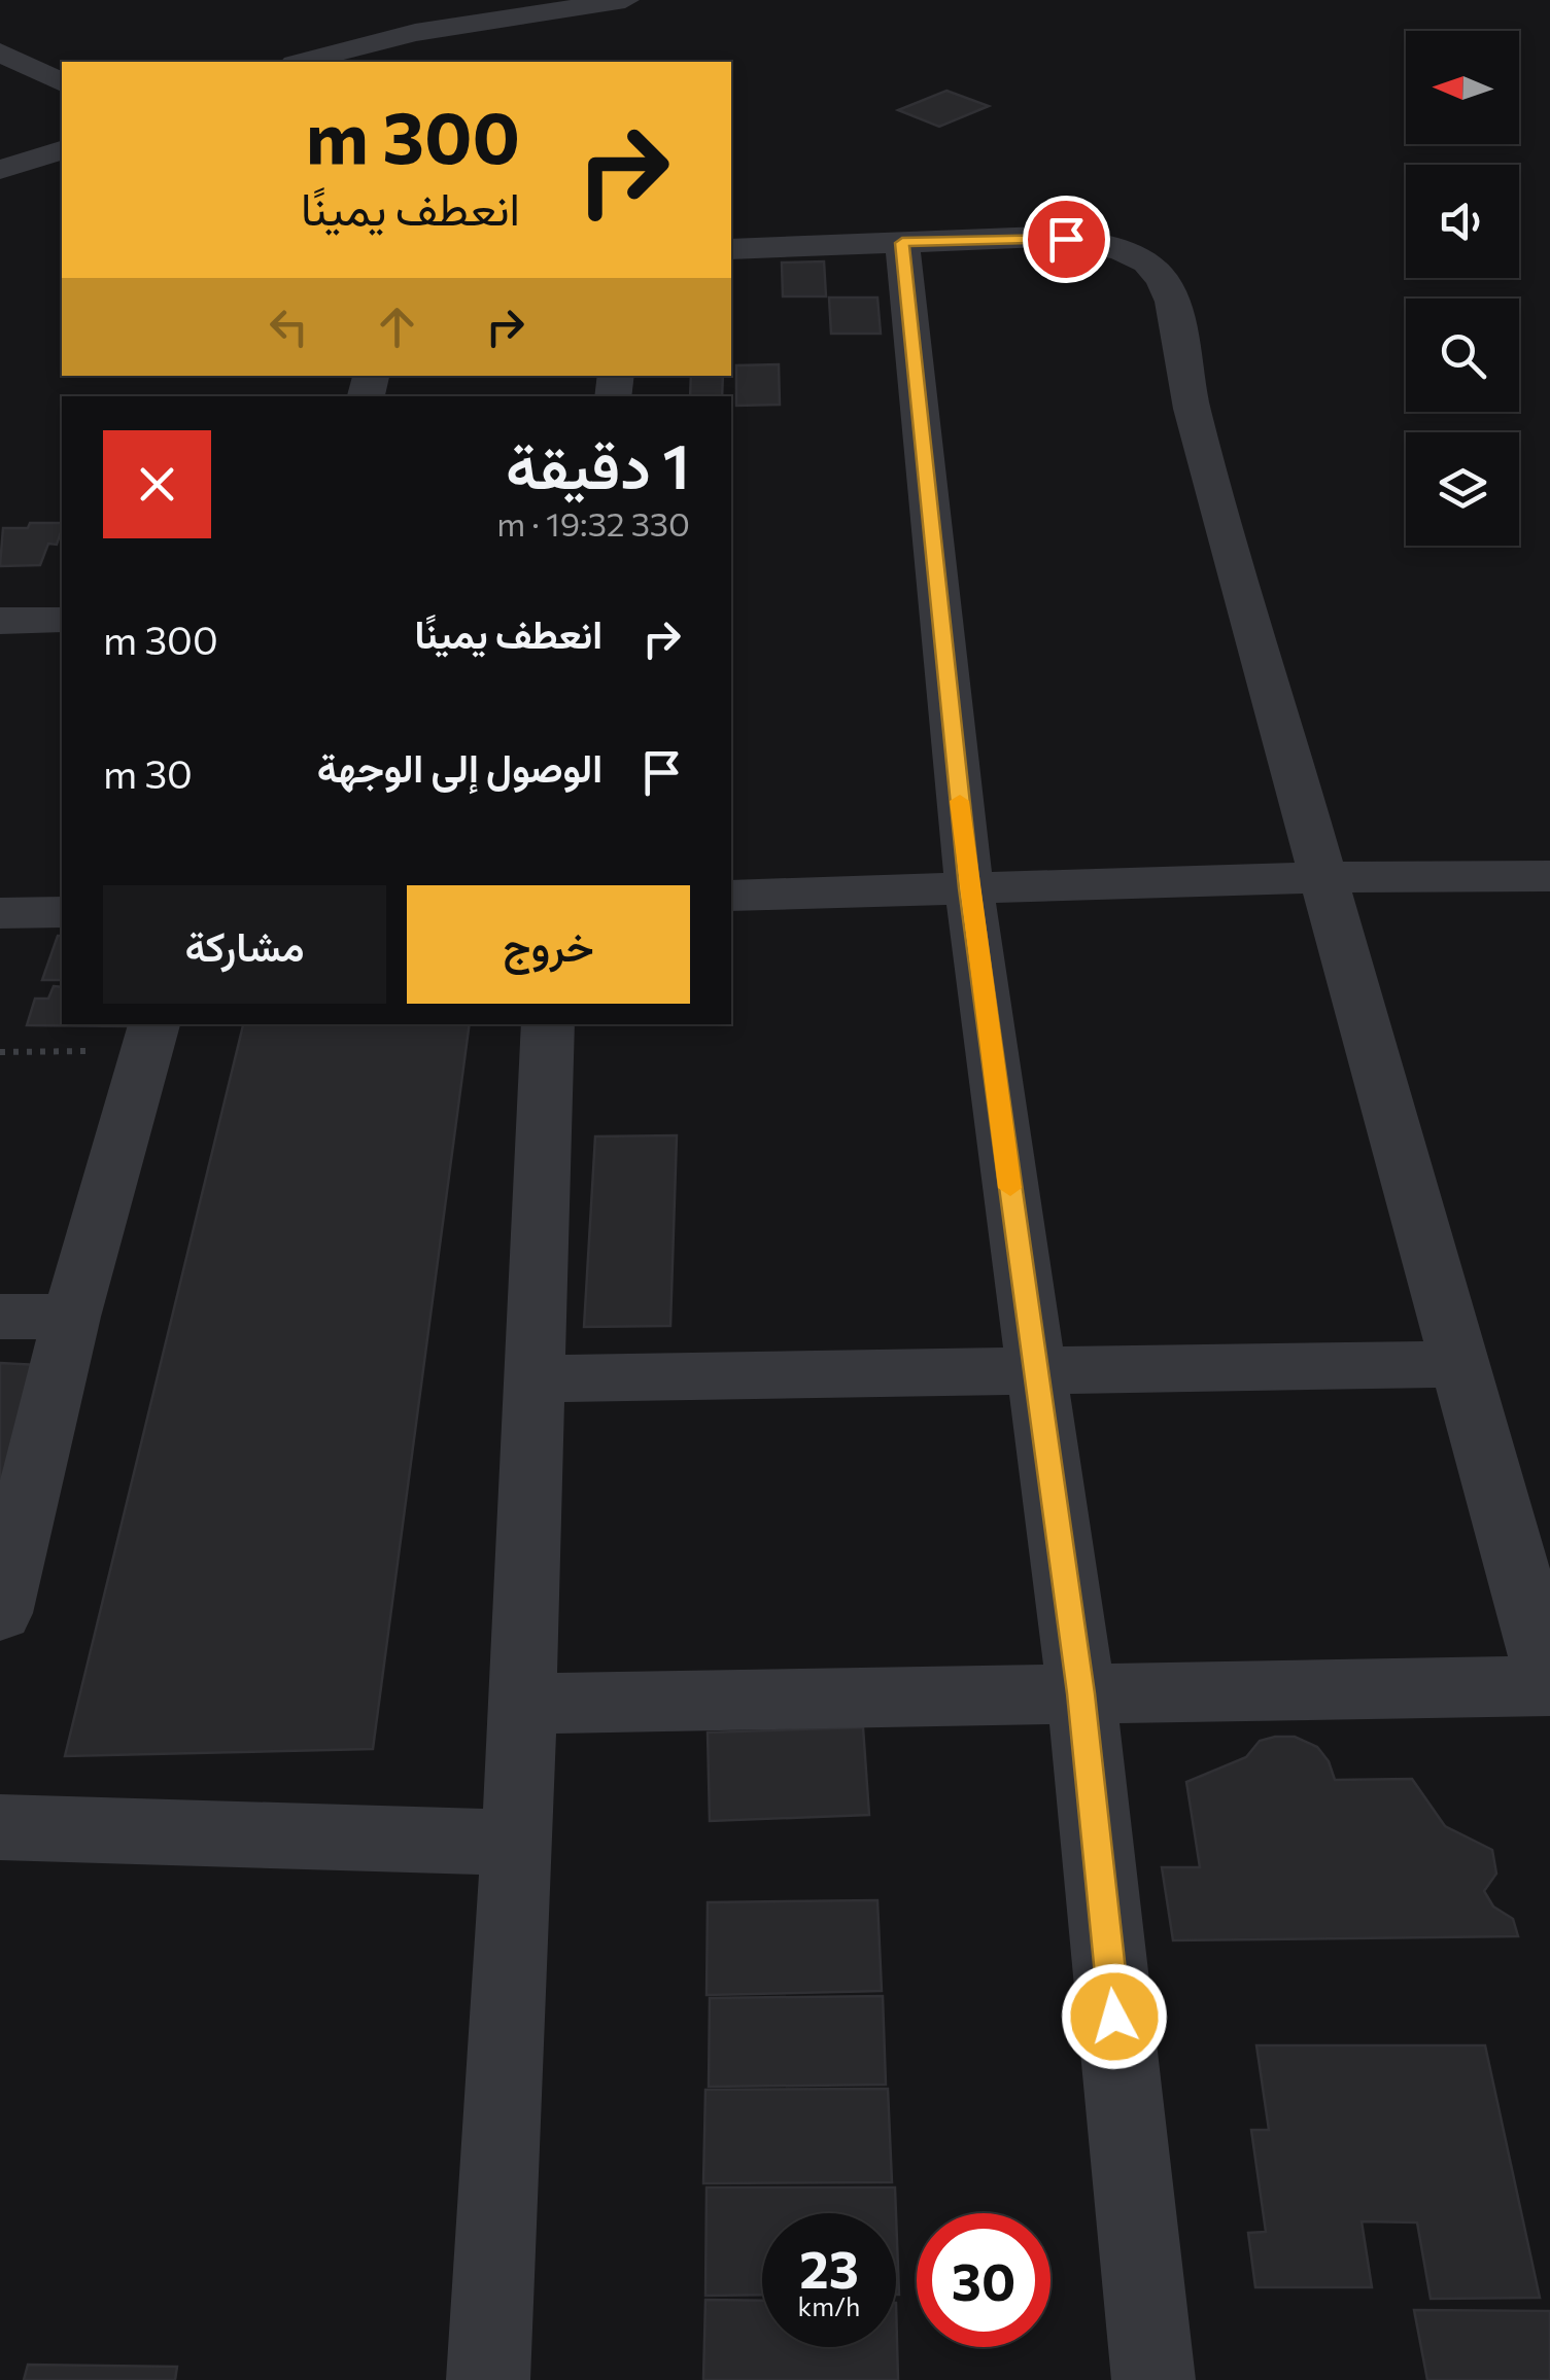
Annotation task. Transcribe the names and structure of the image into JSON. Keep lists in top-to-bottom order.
{
  "north": "left",
  "page": {
    "turn": ["300 m", "انعطف يمينًا"],
    "heading": ["1 دقيقة", "330 m · 19:32"],
    "list": [
      {
        "name": "انعطف يمينًا",
        "value": "300 m"
      },
      {
        "name": "الوصول إلى الوجهة",
        "value": "30 m"
      }
    ],
    "buttons": ["خروج", "مشاركة"],
    "speed": "23 km/h",
    "limit": "30"
  }
}
